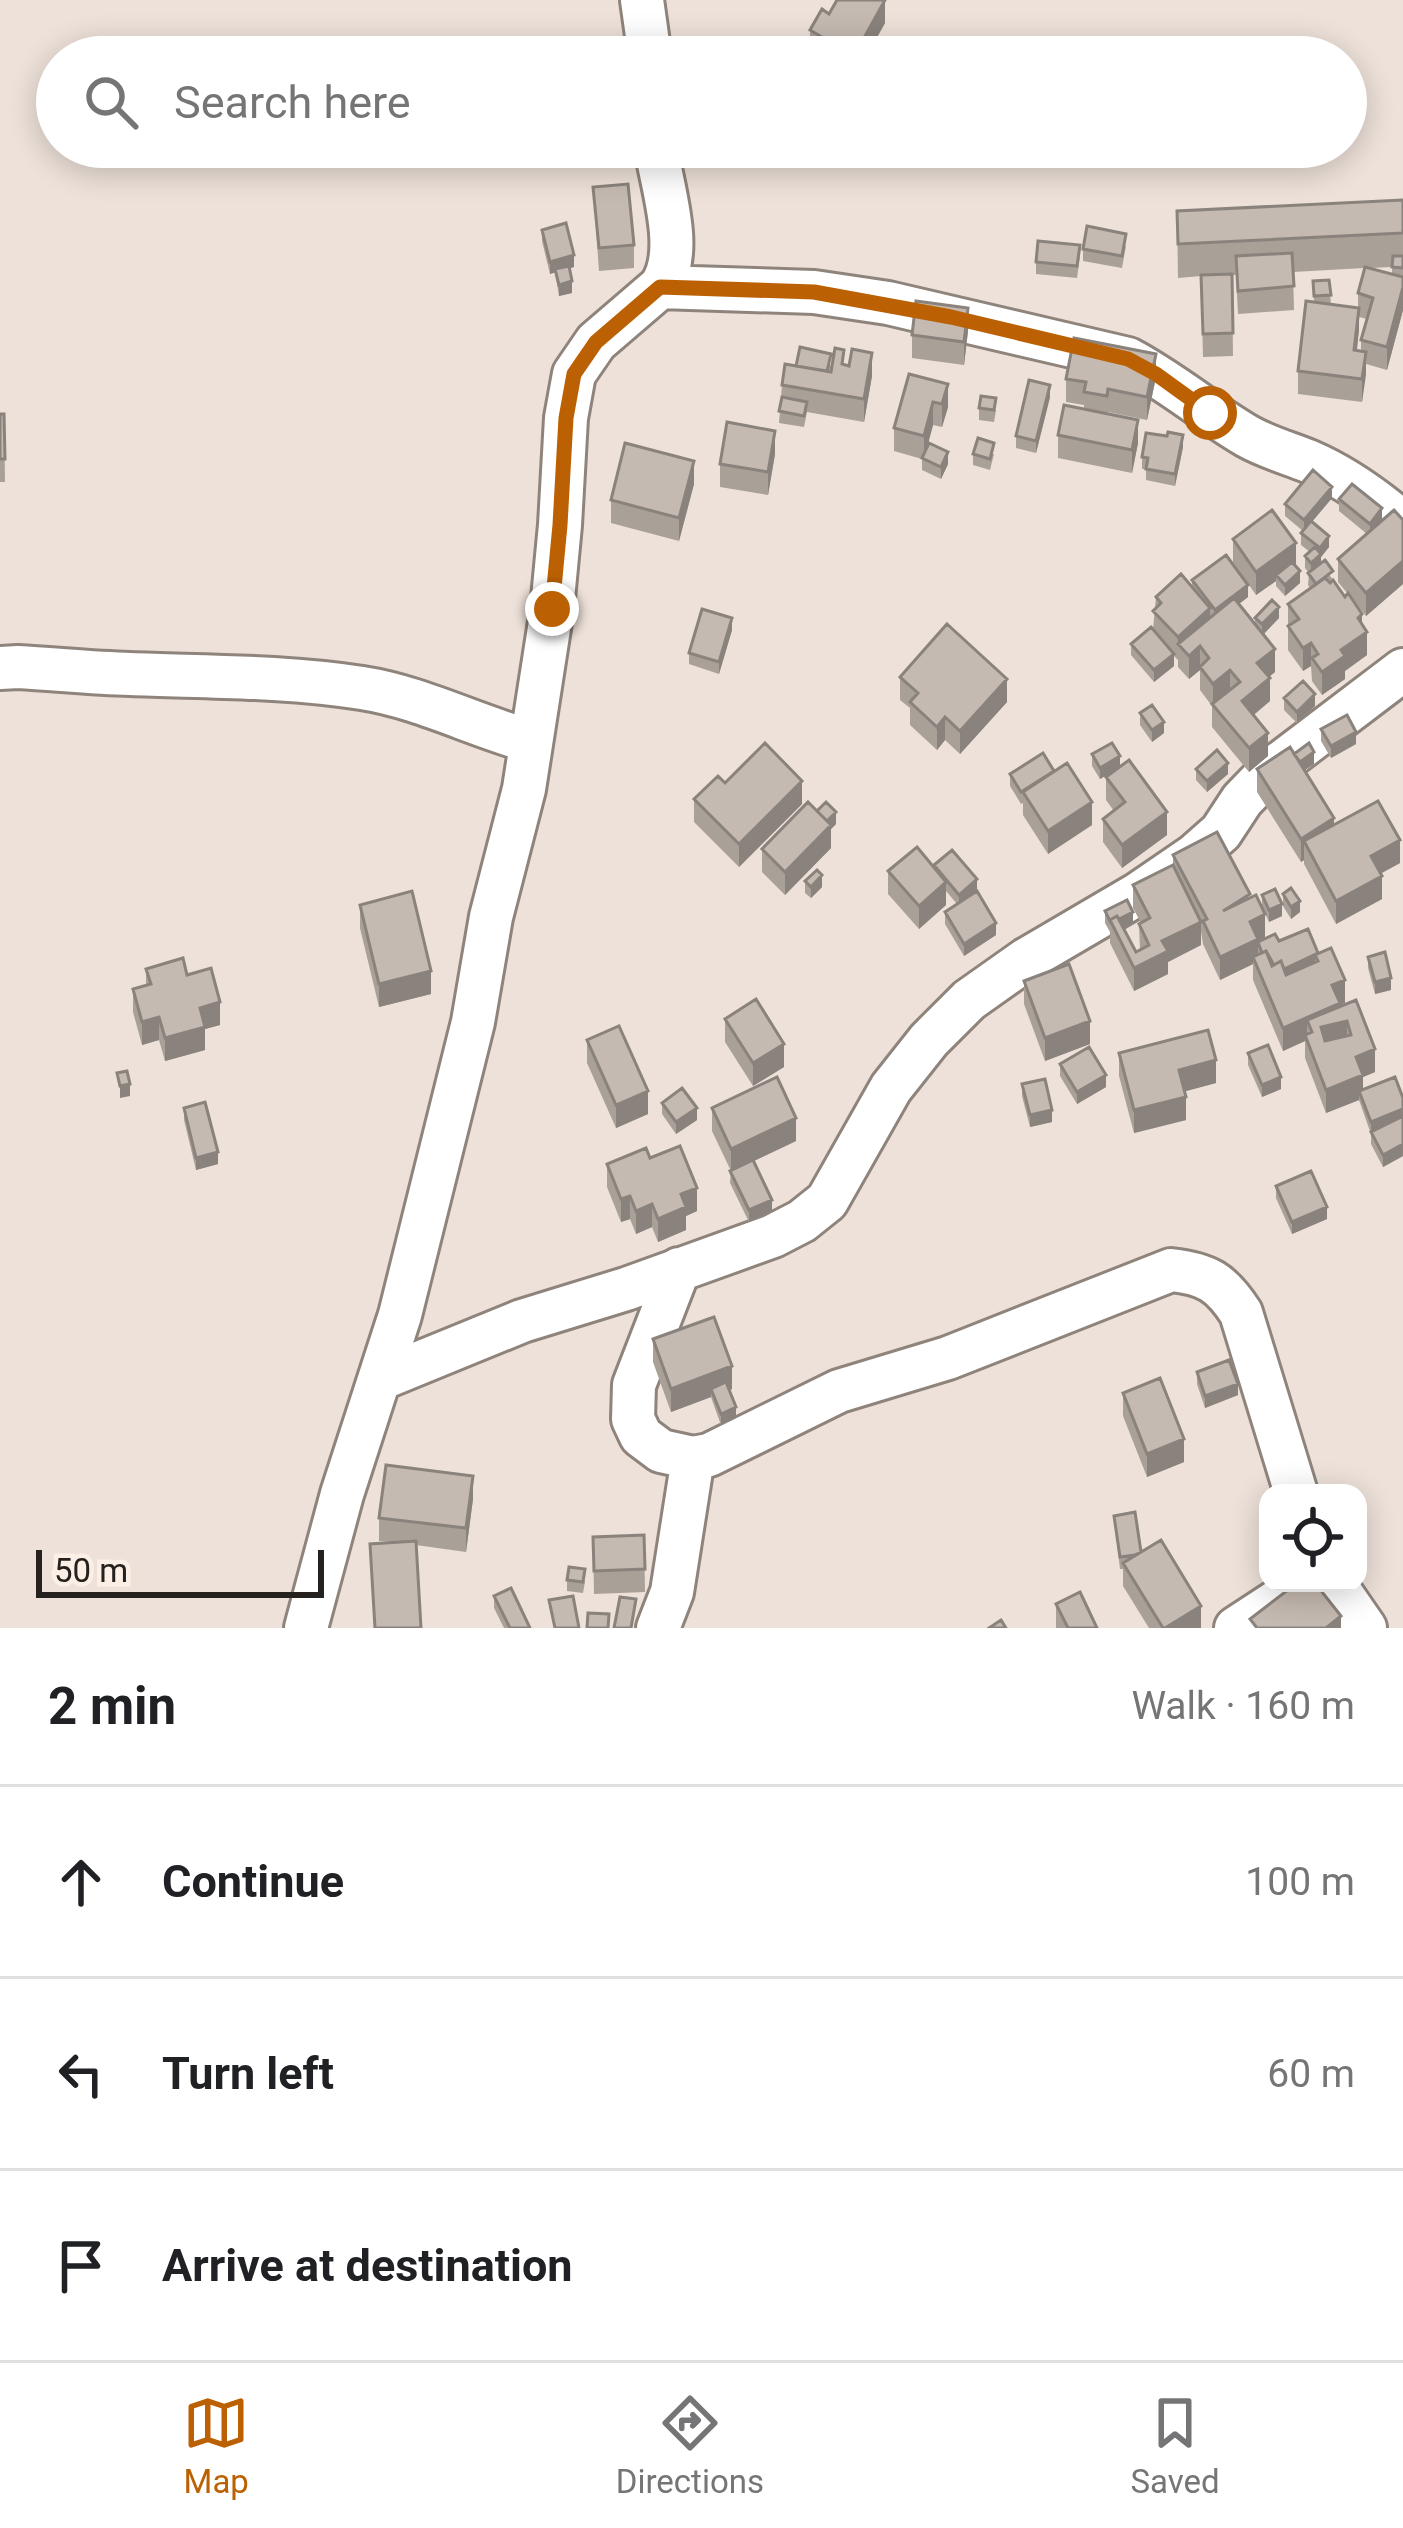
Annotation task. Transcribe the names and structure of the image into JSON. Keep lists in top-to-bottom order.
{
  "scale_bar": "50 m",
  "page": {
    "search": "Search here",
    "scale": "50 m",
    "heading": ["2 min", "Walk · 160 m"],
    "list": [
      ["Continue", "100 m"],
      ["Turn left", "60 m"],
      "Arrive at destination"
    ],
    "nav": ["Map", "Directions", "Saved"]
  }
}
